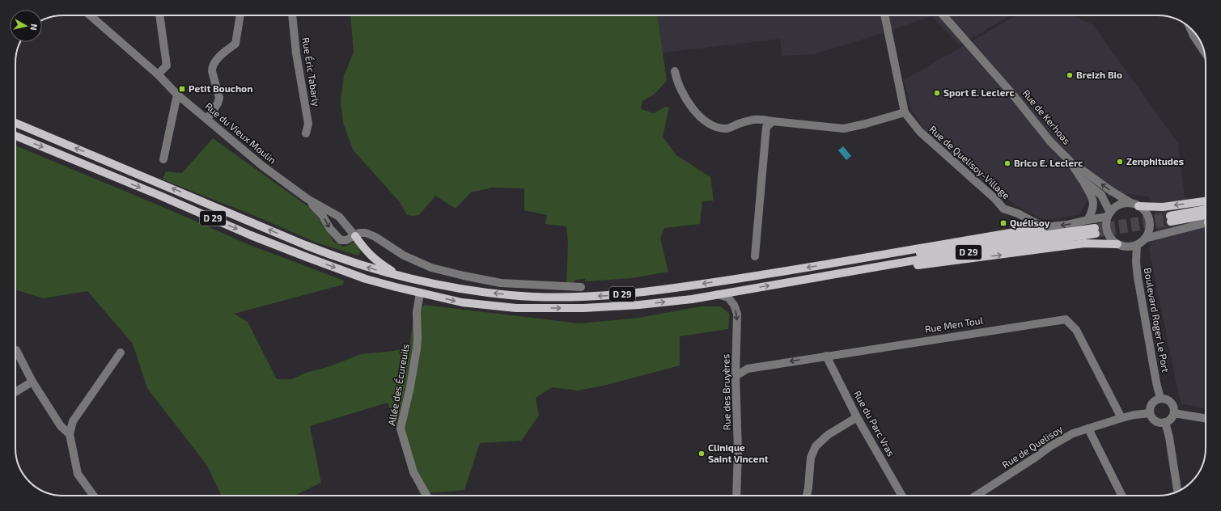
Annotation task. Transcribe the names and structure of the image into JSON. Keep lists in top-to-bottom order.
{
  "streets": {
    "main road": ["D 29"],
    "street": [
      "Rue Éric Tabarly",
      "Rue de Kerhoas",
      "Rue du Vieux Moulin",
      "Rue de Quelisoy-Village",
      "Boulevard Roger Le Port",
      "Rue Men Toul",
      "Allée des Écureuils",
      "Rue des Bruyères",
      "Rue du Parc Vras",
      "Rue de Quelisoy"
    ]
  },
  "crossings": [
    ["Rue de Kerhoas", "Boulevard Roger Le Port"],
    ["D 29", "Allée des Écureuils"],
    ["D 29", "Rue des Bruyères"],
    ["Boulevard Roger Le Port", "Rue de Quelisoy"],
    ["Rue Men Toul", "Rue des Bruyères"],
    ["Rue Men Toul", "Rue du Parc Vras"],
    ["Rue Men Toul", "Rue de Quelisoy"]
  ],
  "one_way": ["Rue des Bruyères"],
  "places": {
    "other": [
      "Breizh Bio",
      "Sport E. Leclerc",
      "Zenphitudes",
      "Brico E. Leclerc",
      "Clinique Saint Vincent"
    ],
    "transit": ["Petit Bouchon", "Quélisoy"]
  },
  "north": "right"
}
